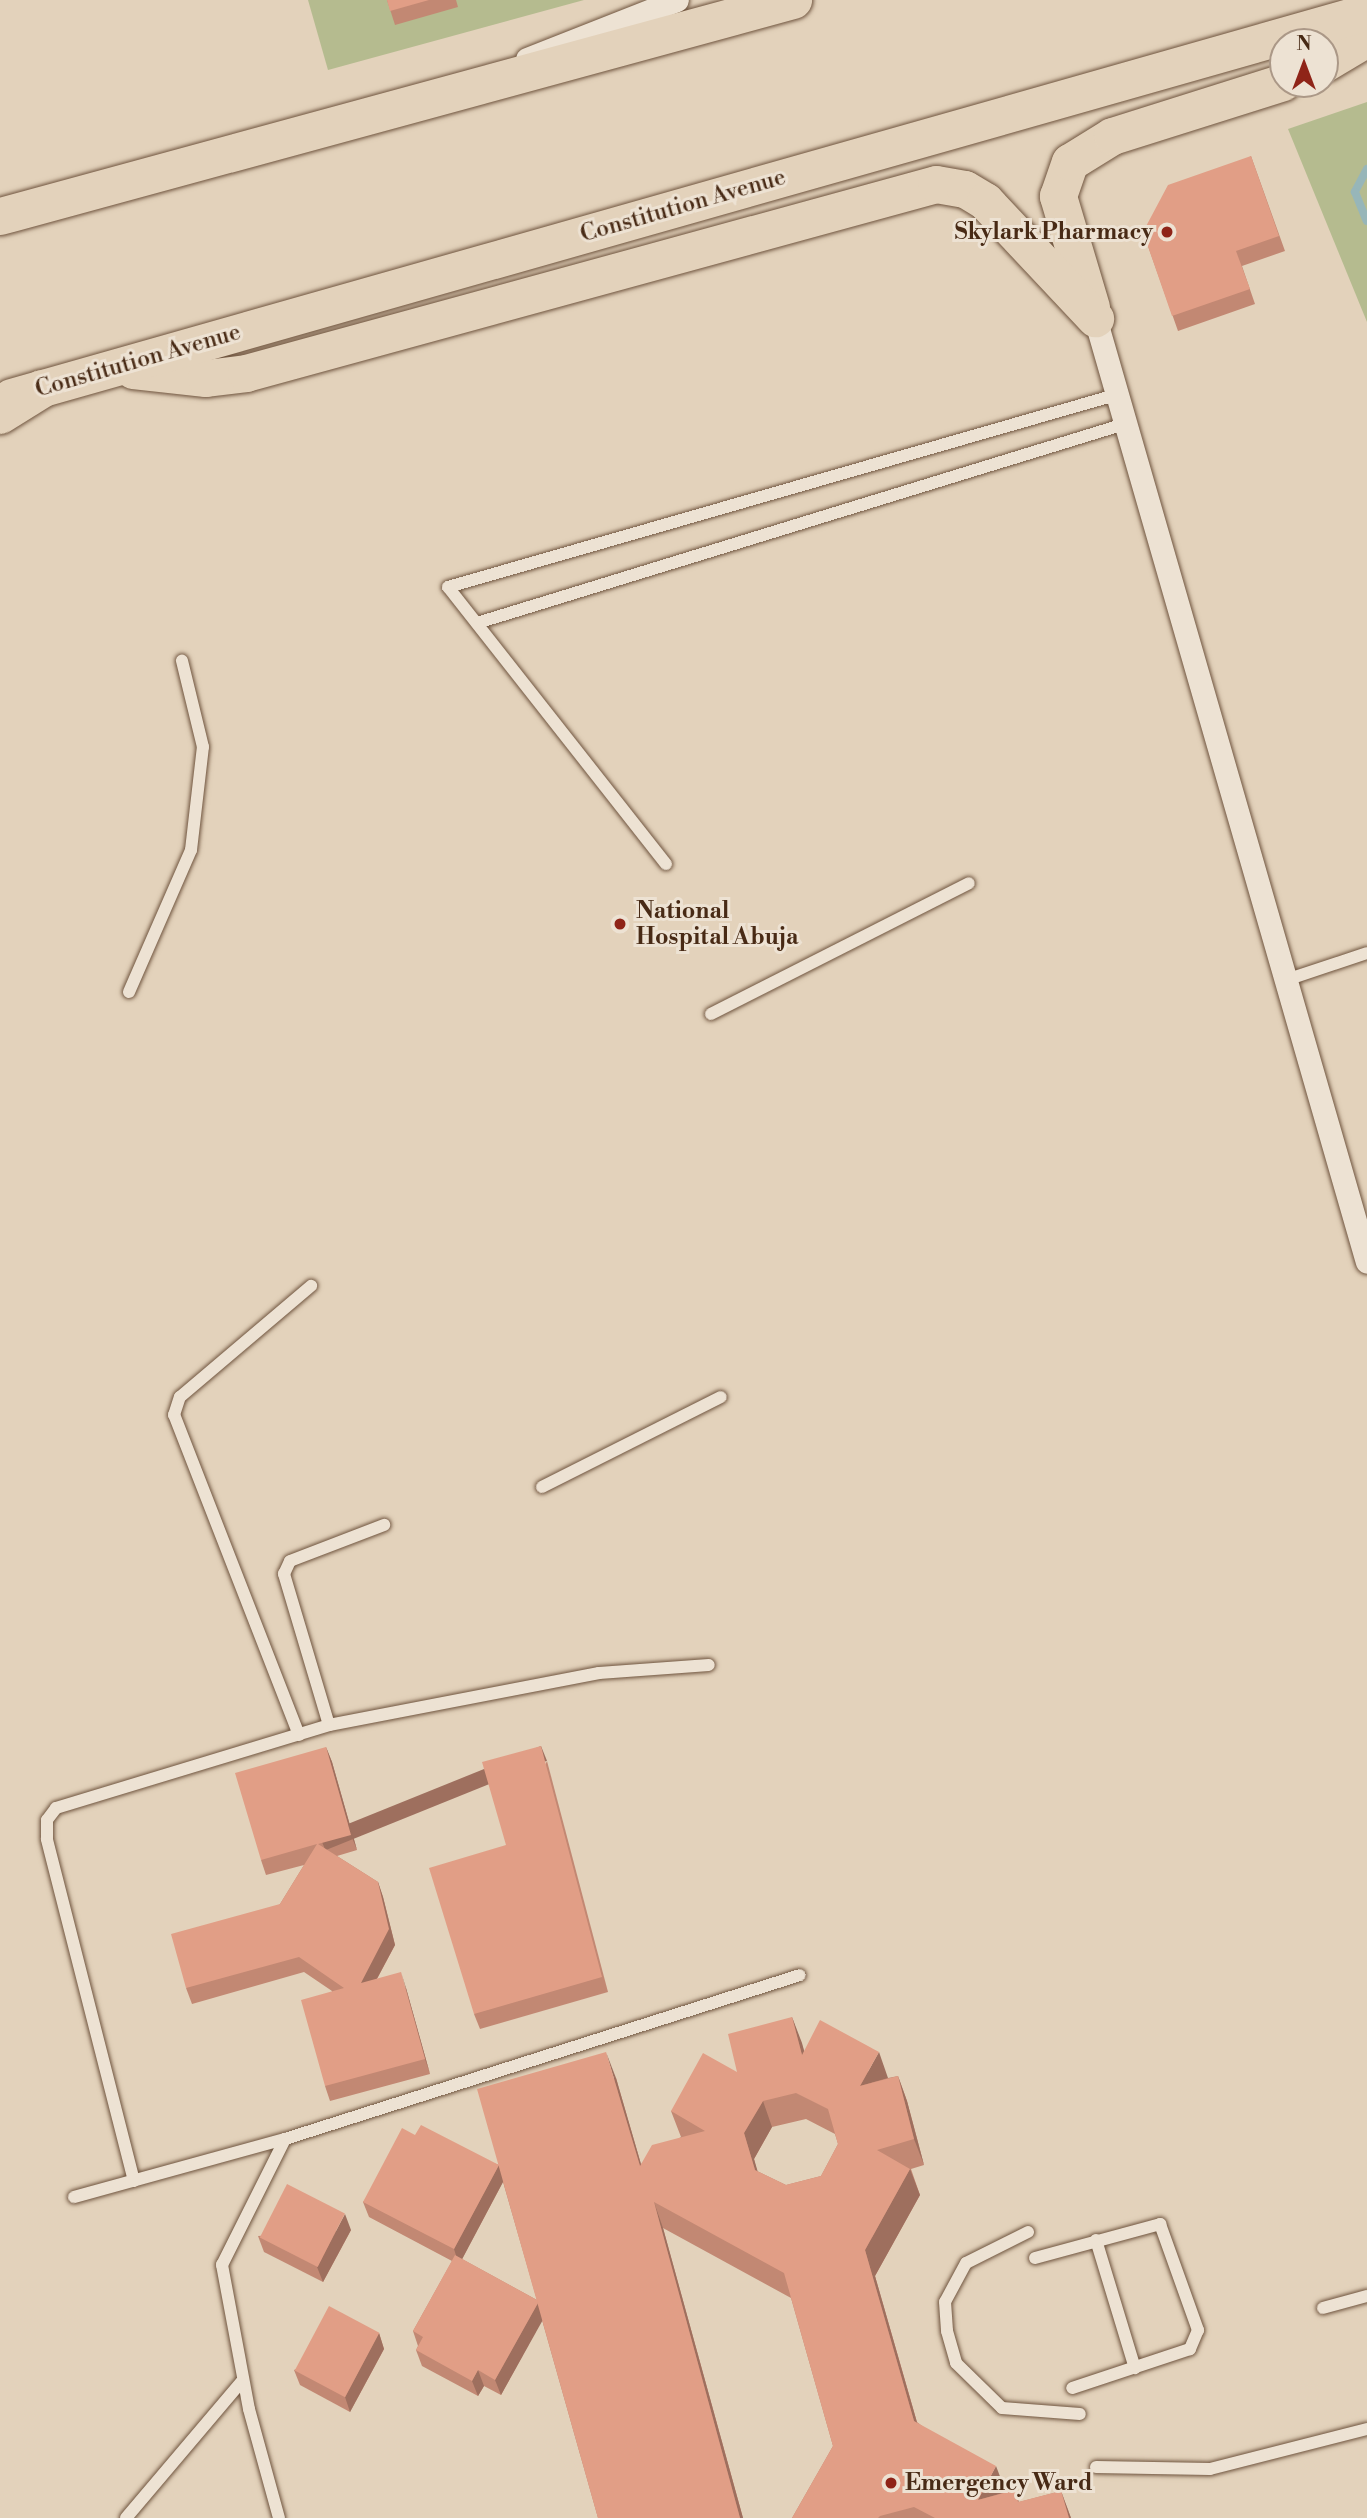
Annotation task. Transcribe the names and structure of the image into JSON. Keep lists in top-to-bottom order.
{
  "streets": {
    "main road": ["Constitution Avenue"]
  },
  "places": ["Skylark Pharmacy", "National Hospital Abuja", "Emergency Ward"],
  "north": "top"
}
